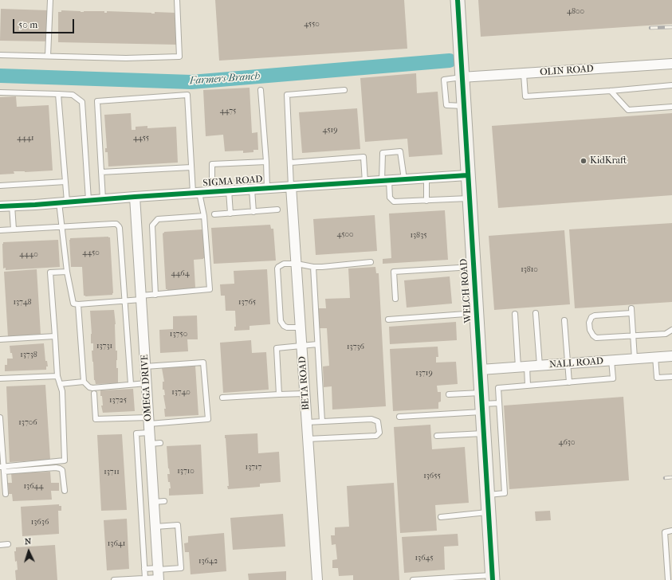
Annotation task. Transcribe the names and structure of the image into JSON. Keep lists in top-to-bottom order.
{
  "streets": {
    "street": [
      "OLIN ROAD",
      "SIGMA ROAD",
      "WELCH ROAD",
      "NALL ROAD",
      "BETA ROAD",
      "OMEGA DRIVE"
    ]
  },
  "crossings": [
    ["OLIN ROAD", "WELCH ROAD"],
    ["SIGMA ROAD", "WELCH ROAD"],
    ["SIGMA ROAD", "BETA ROAD"],
    ["SIGMA ROAD", "OMEGA DRIVE"],
    ["WELCH ROAD", "NALL ROAD"]
  ],
  "water": ["Farmers Branch"],
  "places": ["KidKraft"],
  "house_numbers": [
    "4800",
    "4550",
    "4475",
    "4519",
    "4441",
    "4455",
    "4500",
    "13835",
    "4450",
    "4440",
    "13810",
    "4464",
    "13748",
    "13765",
    "13750",
    "13731",
    "13736",
    "13738",
    "13719",
    "13740",
    "13725",
    "13706",
    "4630",
    "13717",
    "13710",
    "13711",
    "13655",
    "13644",
    "13636",
    "13641",
    "13645",
    "13642"
  ],
  "scale_bar": "50 m",
  "north": "top"
}
